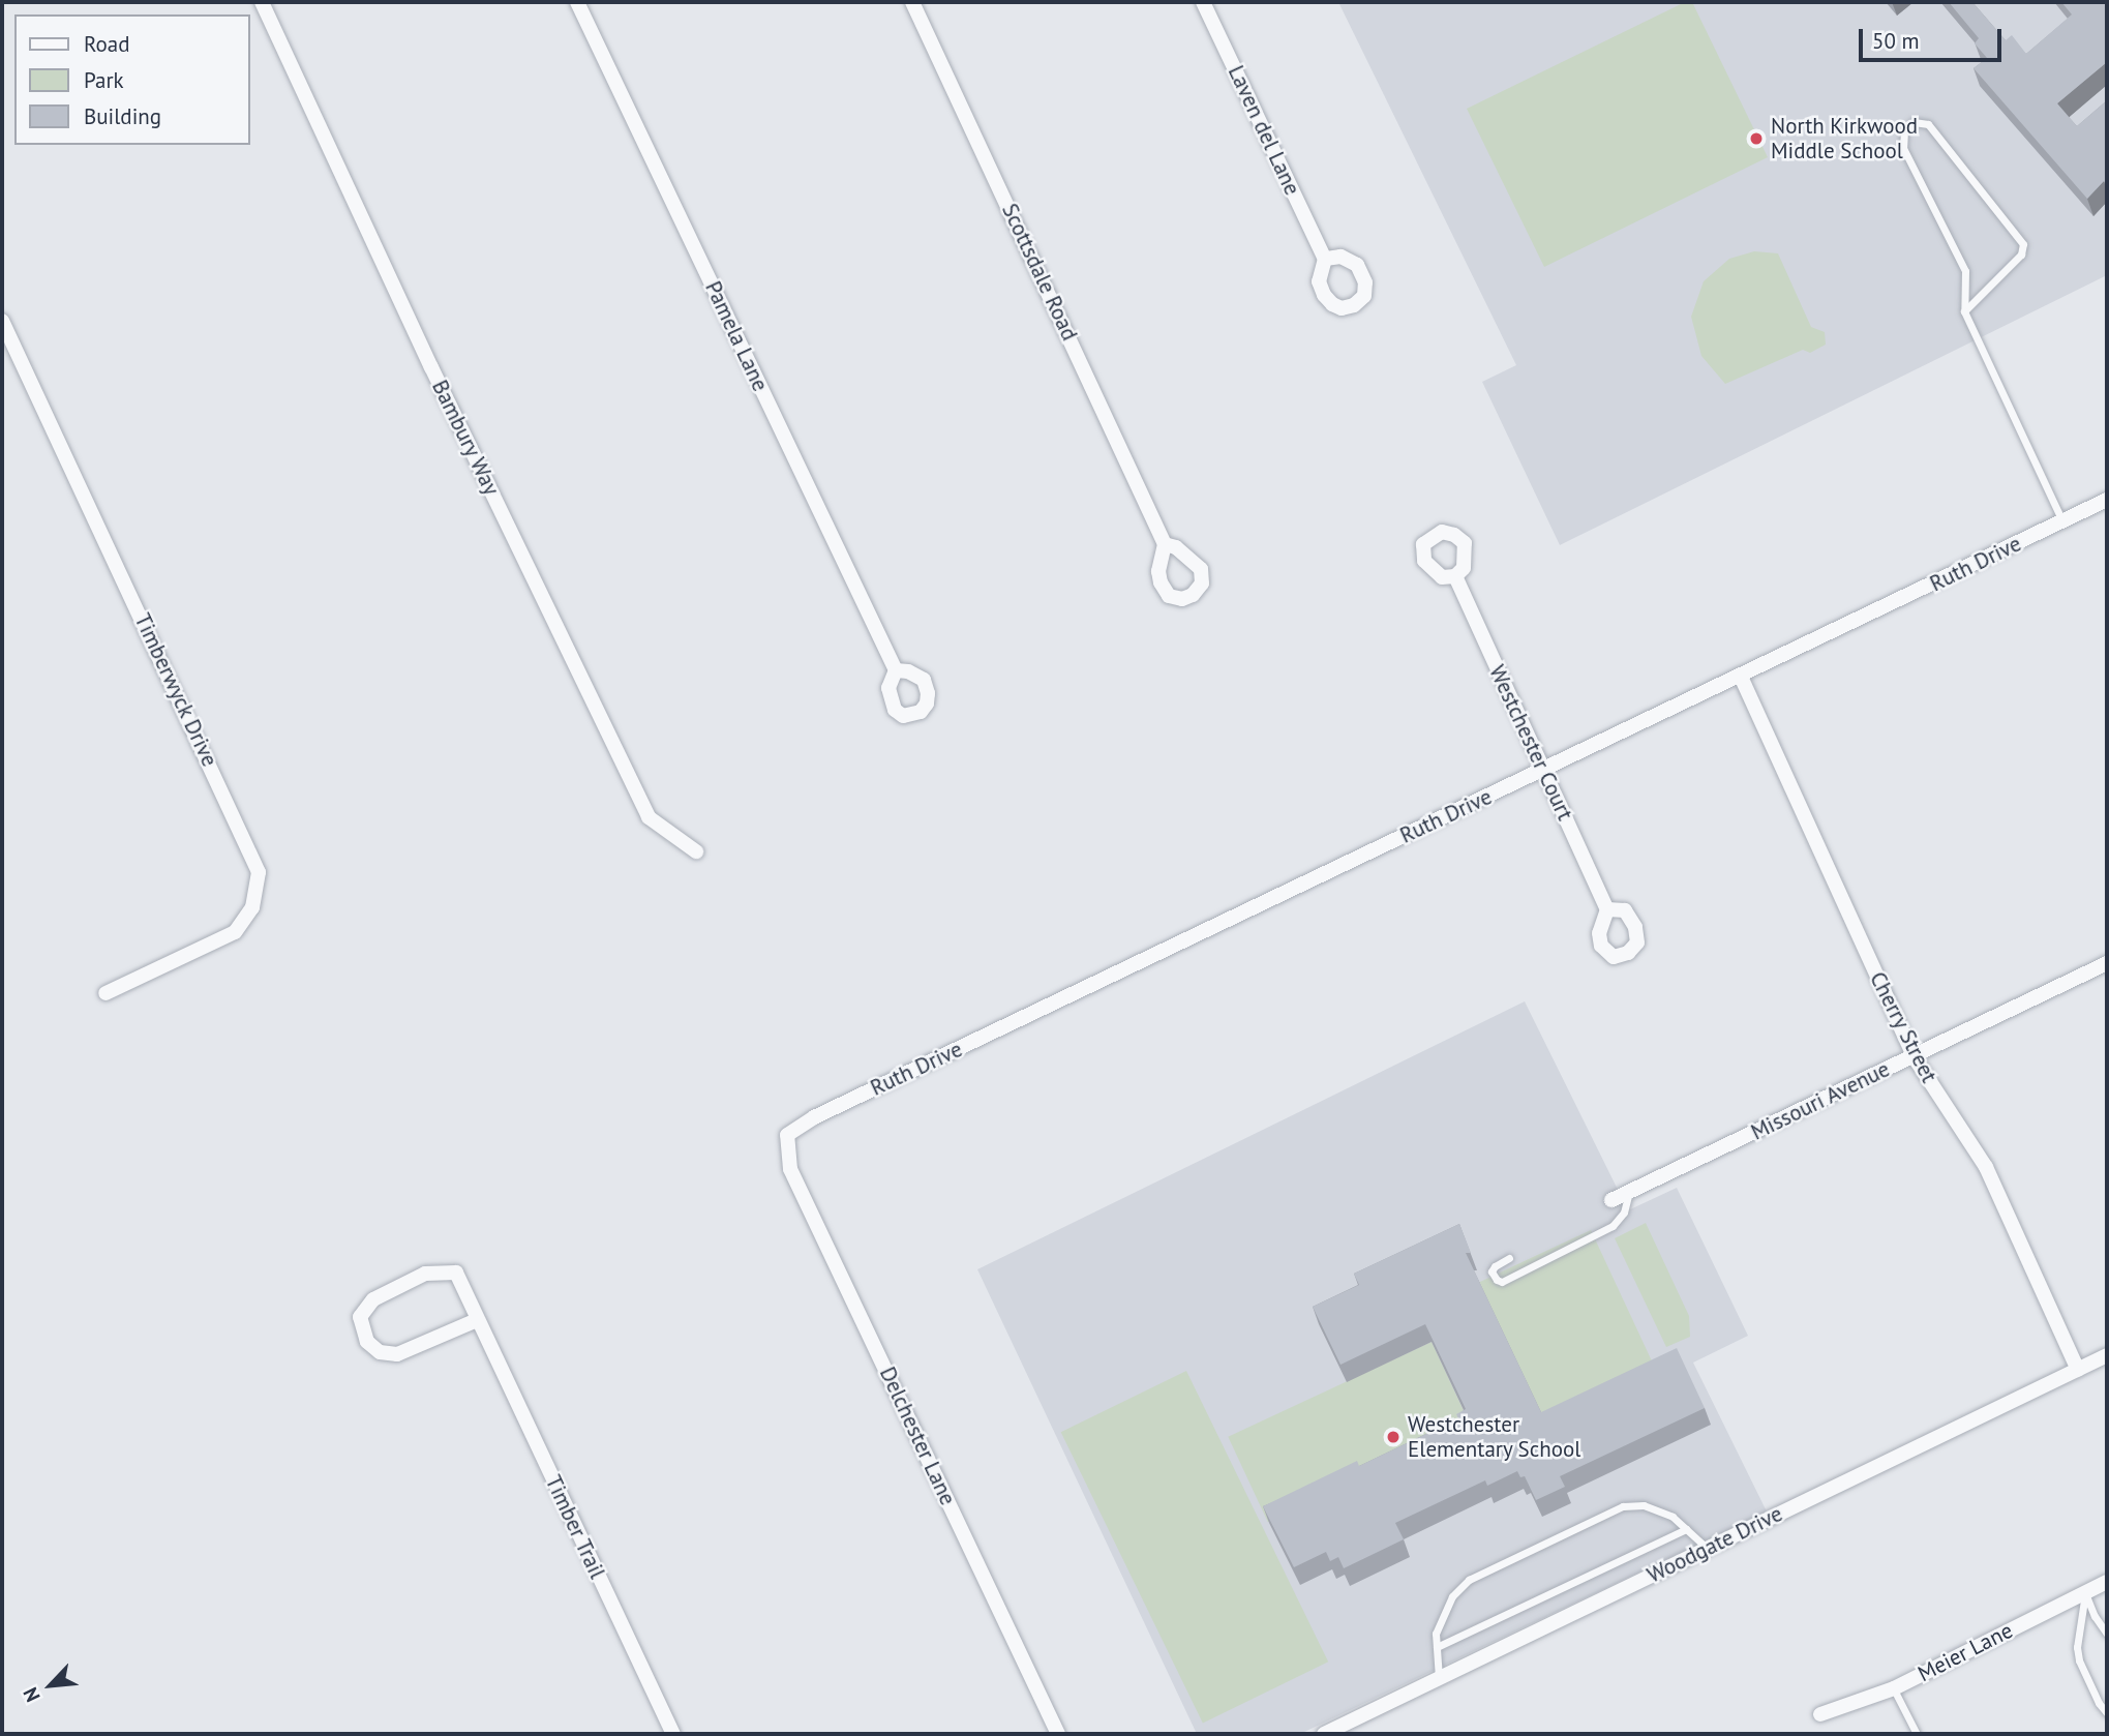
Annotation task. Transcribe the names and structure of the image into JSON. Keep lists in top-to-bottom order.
{
  "streets": {
    "street": [
      "Laven del Lane",
      "Scottsdale Road",
      "Pamela Lane",
      "Bambury Way",
      "Ruth Drive",
      "Timberwyck Drive",
      "Westchester Court",
      "Cherry Street",
      "Missouri Avenue",
      "Delchester Lane",
      "Timber Trail",
      "Woodgate Drive",
      "Meier Lane"
    ]
  },
  "crossings": [
    ["Ruth Drive", "Westchester Court"],
    ["Ruth Drive", "Cherry Street"],
    ["Ruth Drive", "Delchester Lane"],
    ["Cherry Street", "Missouri Avenue"],
    ["Cherry Street", "Woodgate Drive"]
  ],
  "places": ["North Kirkwood Middle School", "Westchester Elementary School"],
  "legend": ["Road", "Park", "Building"],
  "scale_bar": "50 m",
  "north": "bottom left"
}
